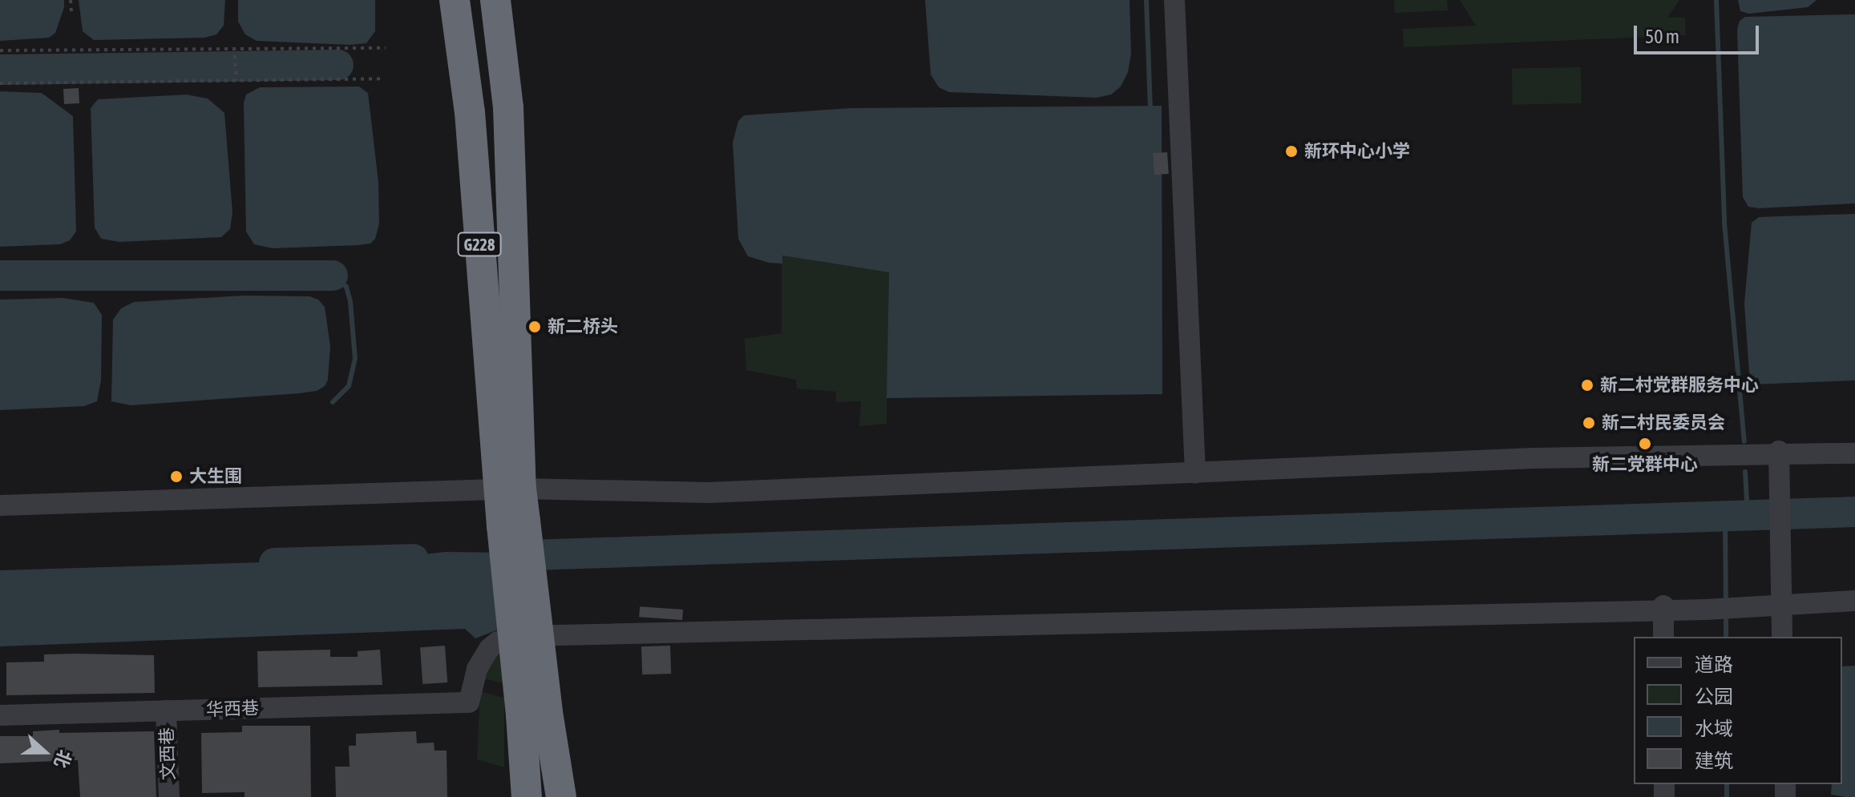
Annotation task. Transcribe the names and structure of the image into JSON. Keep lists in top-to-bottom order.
{
  "streets": {
    "highway": ["G228"],
    "street": ["华西巷", "文西巷"]
  },
  "crossings": [
    ["华西巷", "文西巷"]
  ],
  "places": [
    "新环中心小学",
    "新二桥头",
    "新二村党群服务中心",
    "新二村民委员会",
    "新二党群中心",
    "大生围"
  ],
  "legend": [
    "道路",
    "公园",
    "水域",
    "建筑"
  ],
  "scale_bar": "50 m",
  "north": "right"
}
